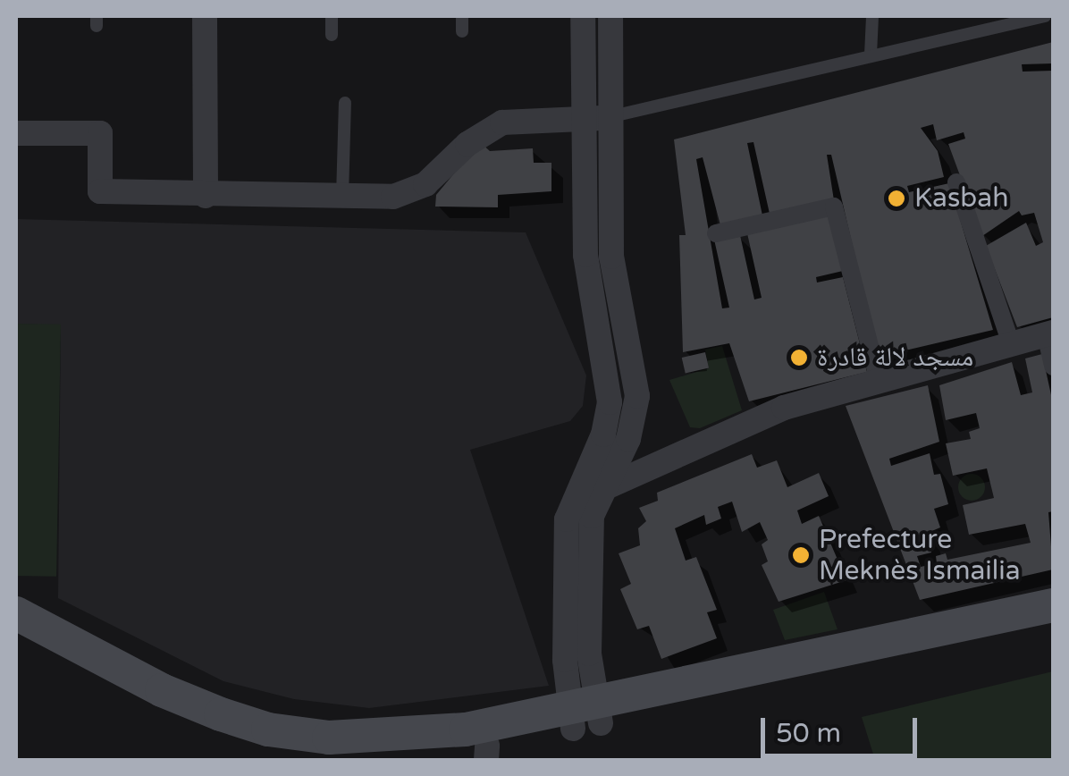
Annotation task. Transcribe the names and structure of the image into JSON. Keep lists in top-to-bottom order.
{
  "places": ["Kasbah", "مسجد لالة قادرة", "Prefecture Meknès Ismailia"],
  "scale_bar": "50 m"
}
